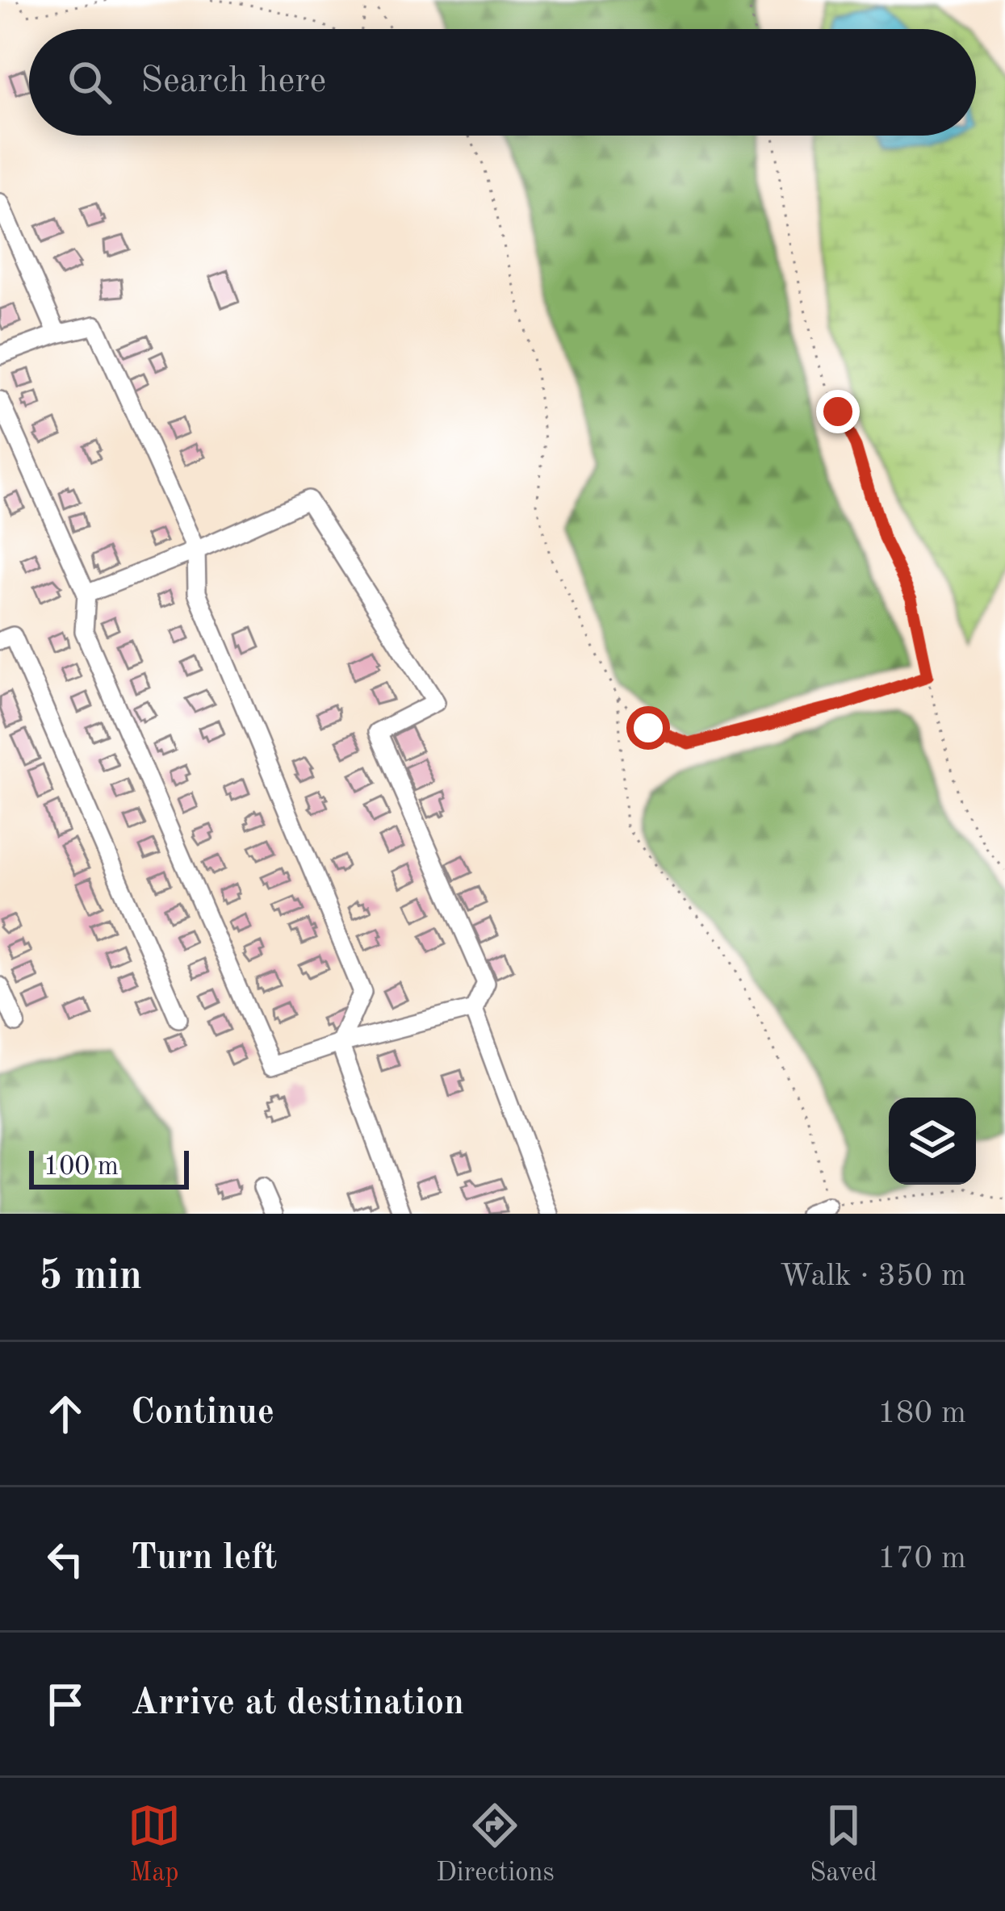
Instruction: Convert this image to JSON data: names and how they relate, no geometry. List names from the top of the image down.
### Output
{
  "scale_bar": "100 m",
  "page": {
    "search": "Search here",
    "scale": "100 m",
    "heading": ["5 min", "Walk · 350 m"],
    "list": [
      ["Continue", "180 m"],
      ["Turn left", "170 m"],
      "Arrive at destination"
    ],
    "nav": ["Map", "Directions", "Saved"]
  }
}
